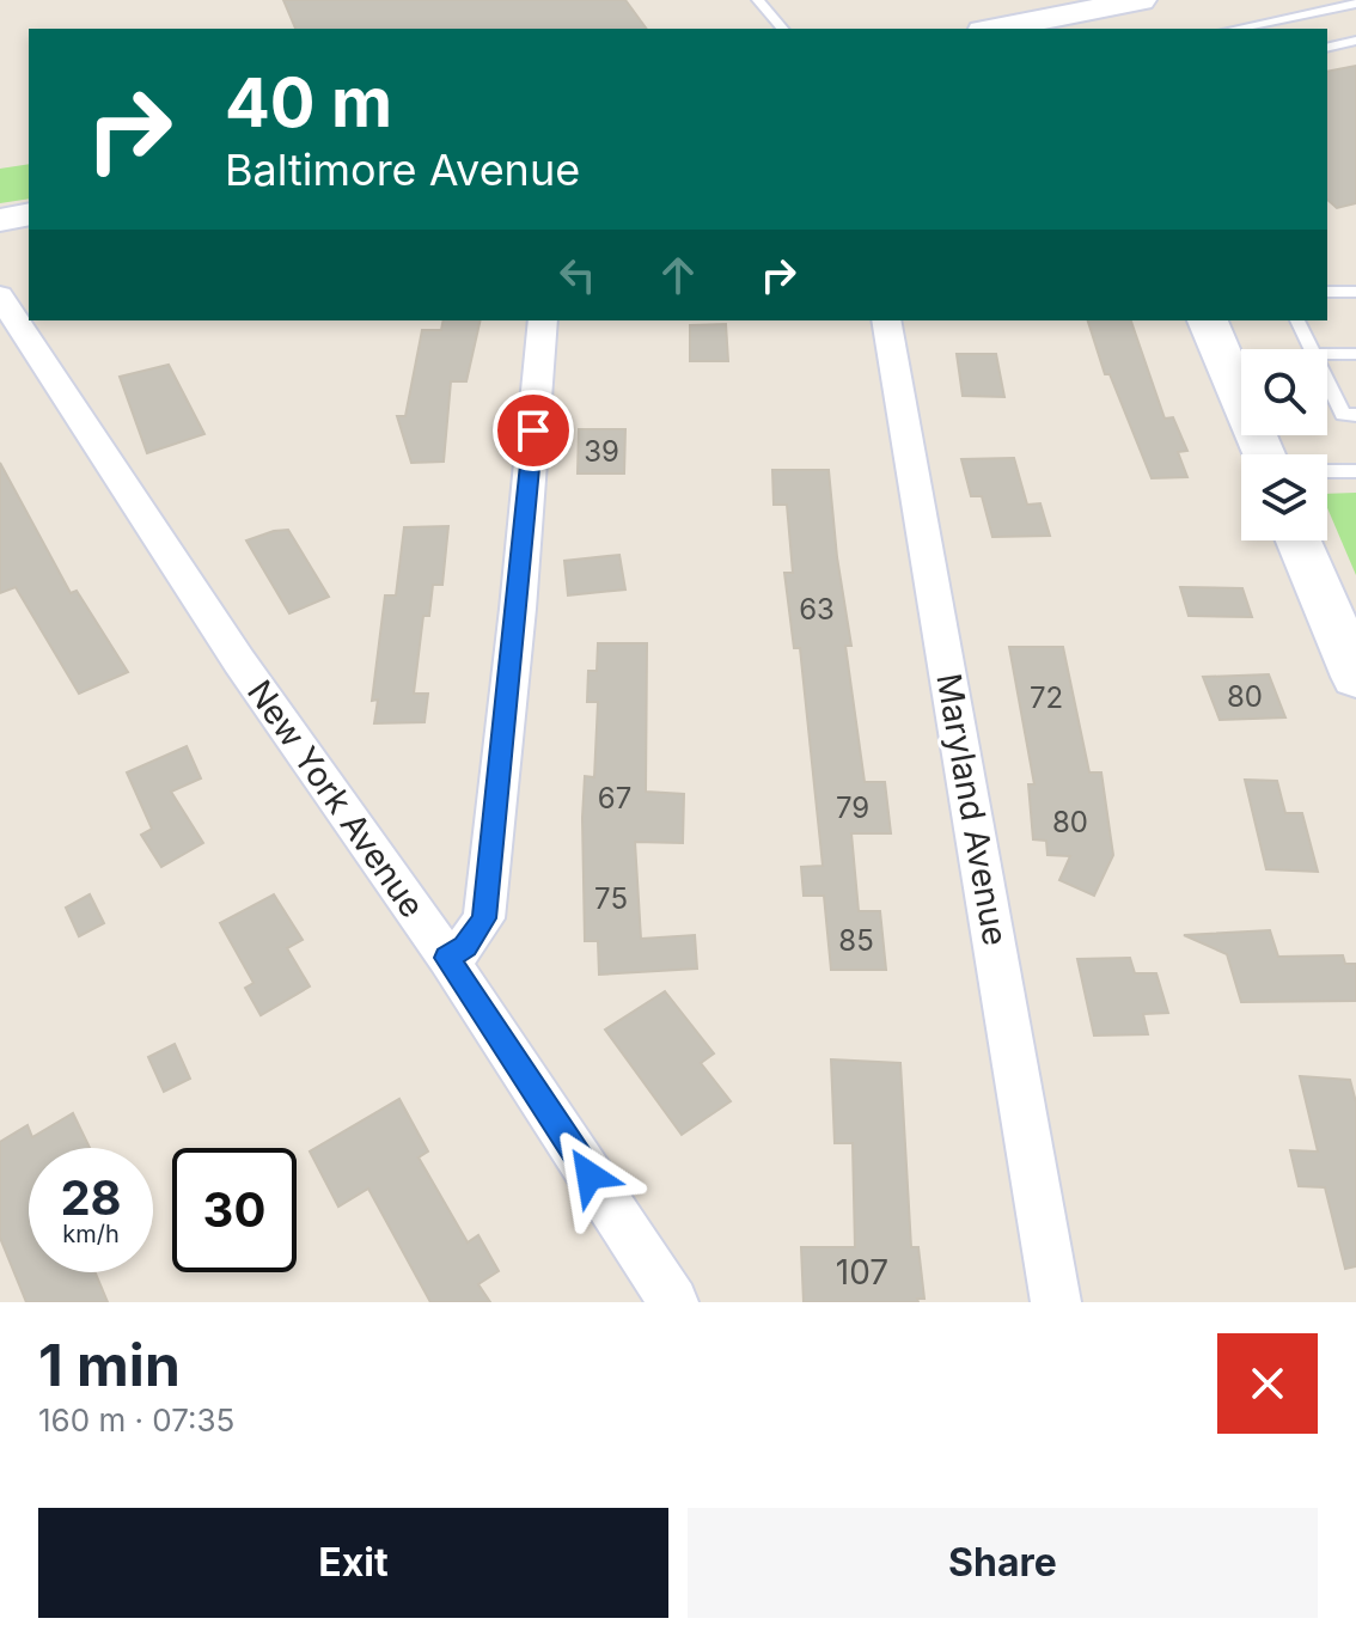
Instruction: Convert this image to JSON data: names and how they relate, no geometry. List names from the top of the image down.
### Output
{
  "streets": {
    "street": ["New York Avenue", "Maryland Avenue"]
  },
  "house_numbers": [
    "39",
    "63",
    "80",
    "72",
    "67",
    "79",
    "80",
    "75",
    "85",
    "107"
  ],
  "page": {
    "turn": ["40 m", "Baltimore Avenue"],
    "speed": "28 km/h",
    "limit": "30",
    "heading": ["1 min", "160 m · 07:35"],
    "buttons": ["Exit", "Share"]
  }
}
